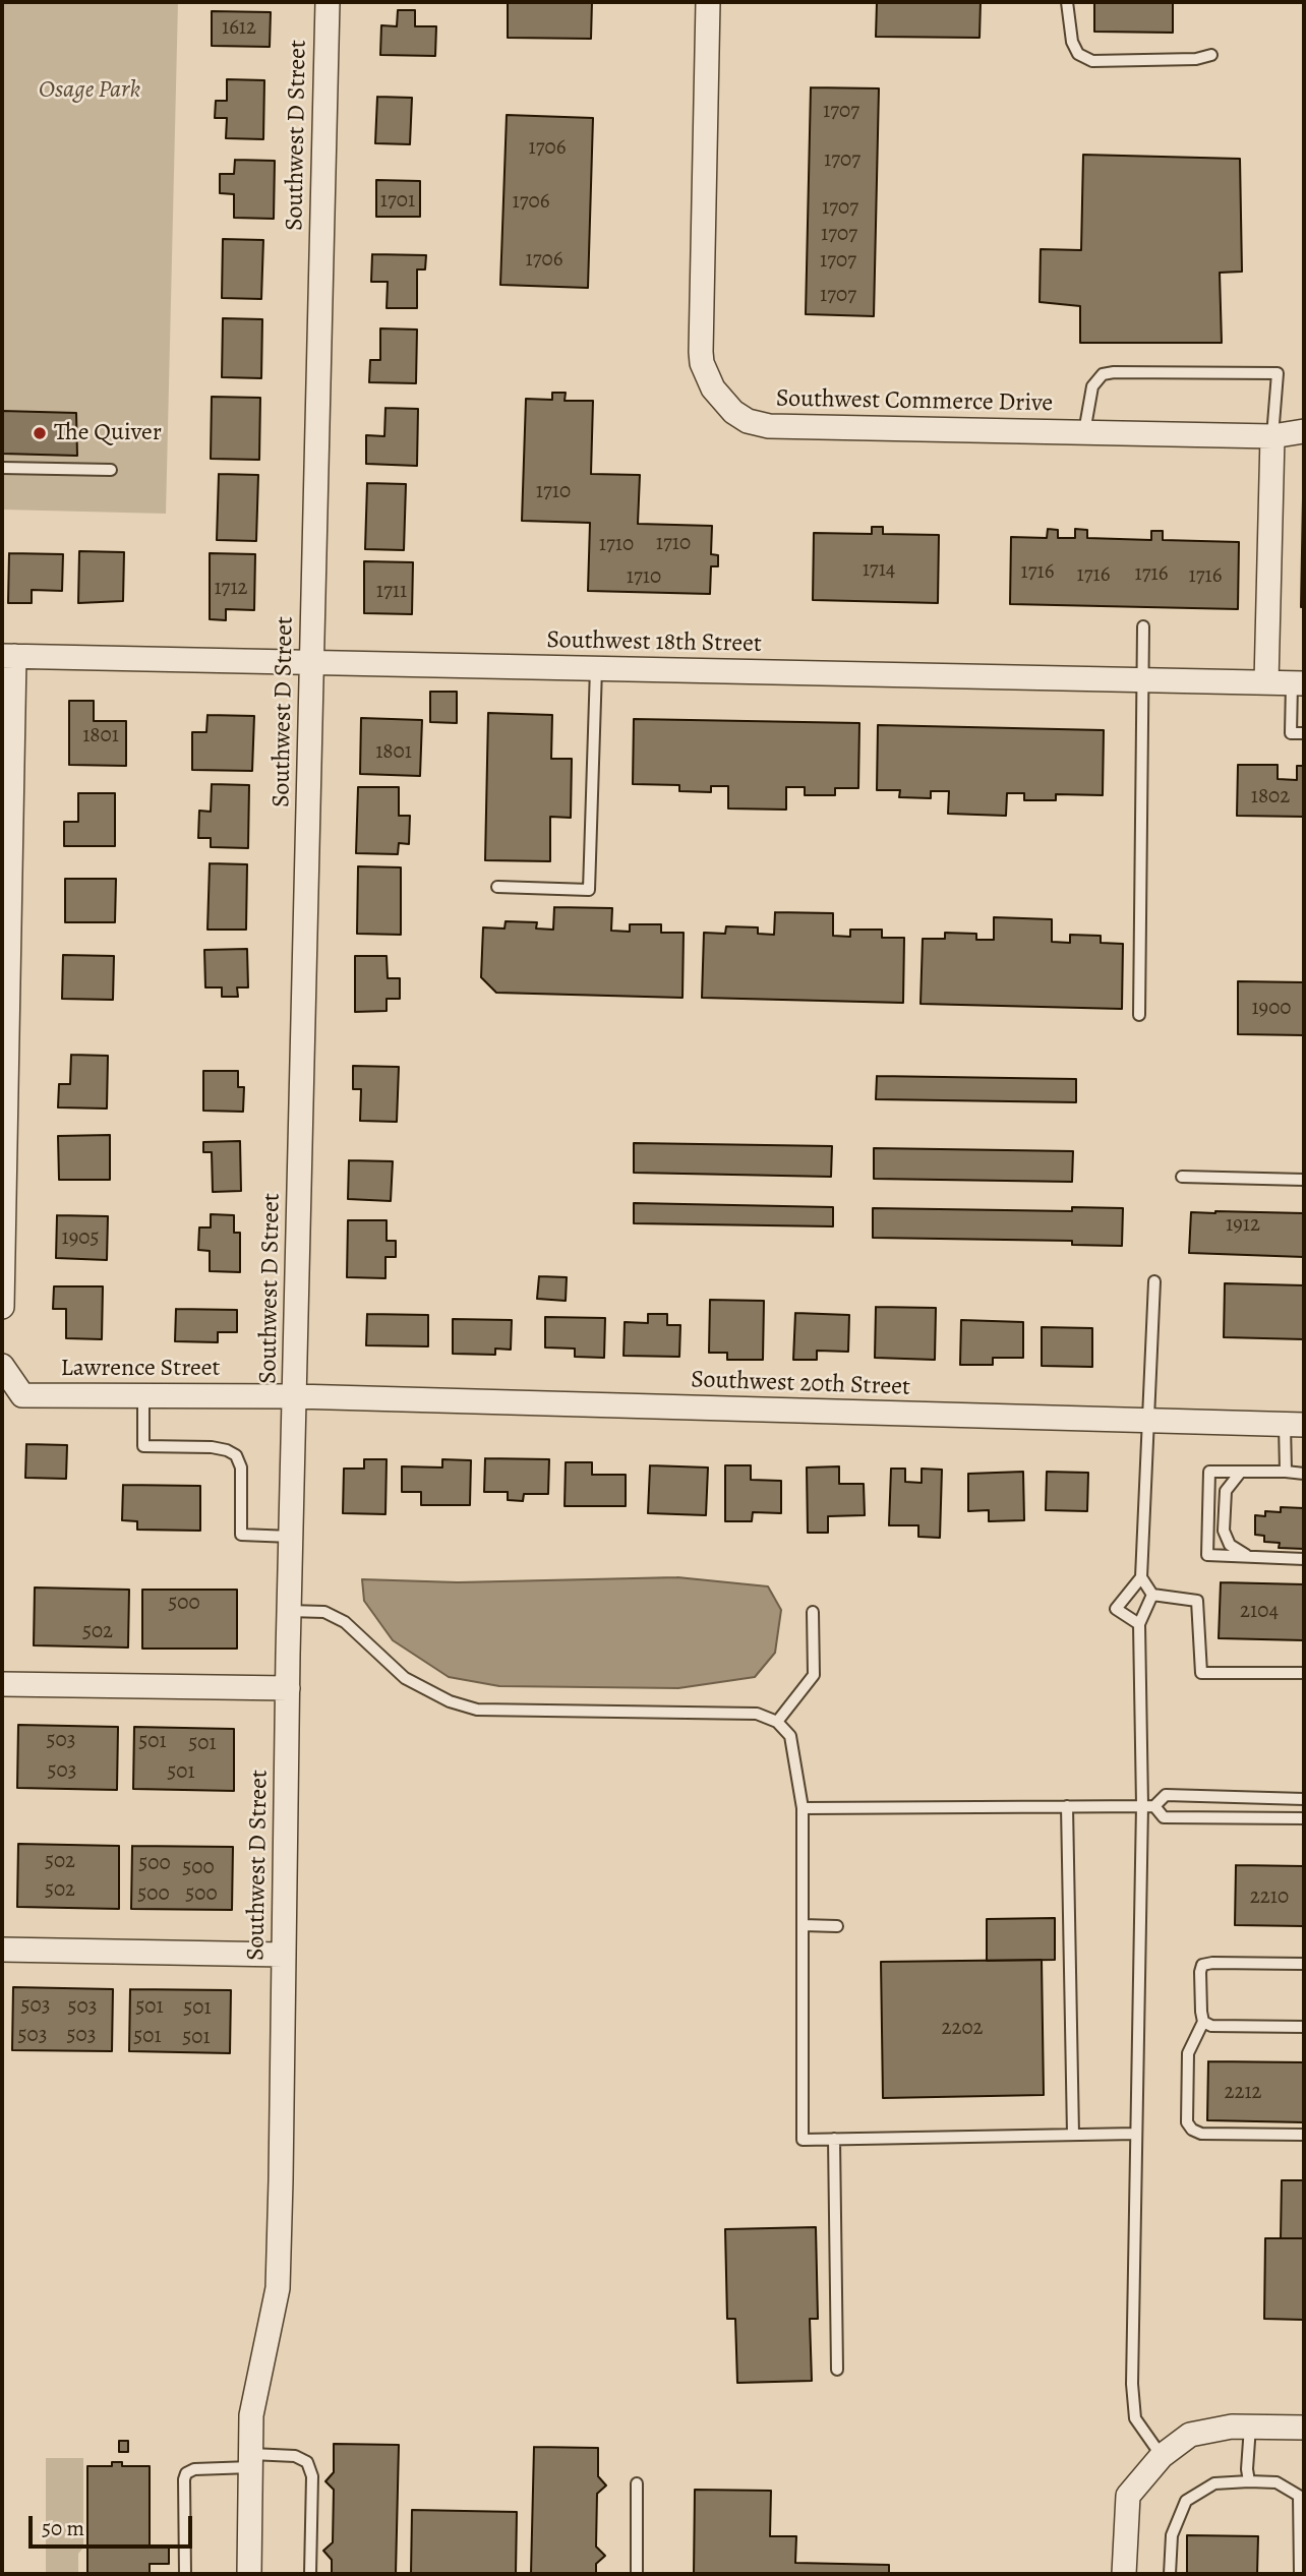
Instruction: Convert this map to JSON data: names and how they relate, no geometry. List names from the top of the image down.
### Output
{
  "streets": {
    "street": [
      "Southwest D Street",
      "Southwest Commerce Drive",
      "Southwest 18th Street",
      "Lawrence Street",
      "Southwest 20th Street"
    ]
  },
  "crossings": [
    ["Southwest D Street", "Southwest 18th Street"],
    ["Southwest D Street", "Lawrence Street"],
    ["Southwest D Street", "Southwest 20th Street"],
    ["Lawrence Street", "Southwest 20th Street"]
  ],
  "parks": ["Osage Park"],
  "places": ["The Quiver"],
  "house_numbers": [
    "1612",
    "1707",
    "1706",
    "1707",
    "1701",
    "1706",
    "1707",
    "1707",
    "1706",
    "1707",
    "1707",
    "1710",
    "1710",
    "1710",
    "1714",
    "1716",
    "1716",
    "1716",
    "1716",
    "1710",
    "1712",
    "1711",
    "1801",
    "1801",
    "1802",
    "1900",
    "1912",
    "1905",
    "500",
    "2104",
    "502",
    "503",
    "501",
    "501",
    "503",
    "501",
    "502",
    "500",
    "500",
    "502",
    "500",
    "500",
    "2210",
    "503",
    "503",
    "501",
    "501",
    "2202",
    "503",
    "503",
    "501",
    "501",
    "2212"
  ],
  "scale_bar": "50 m"
}
